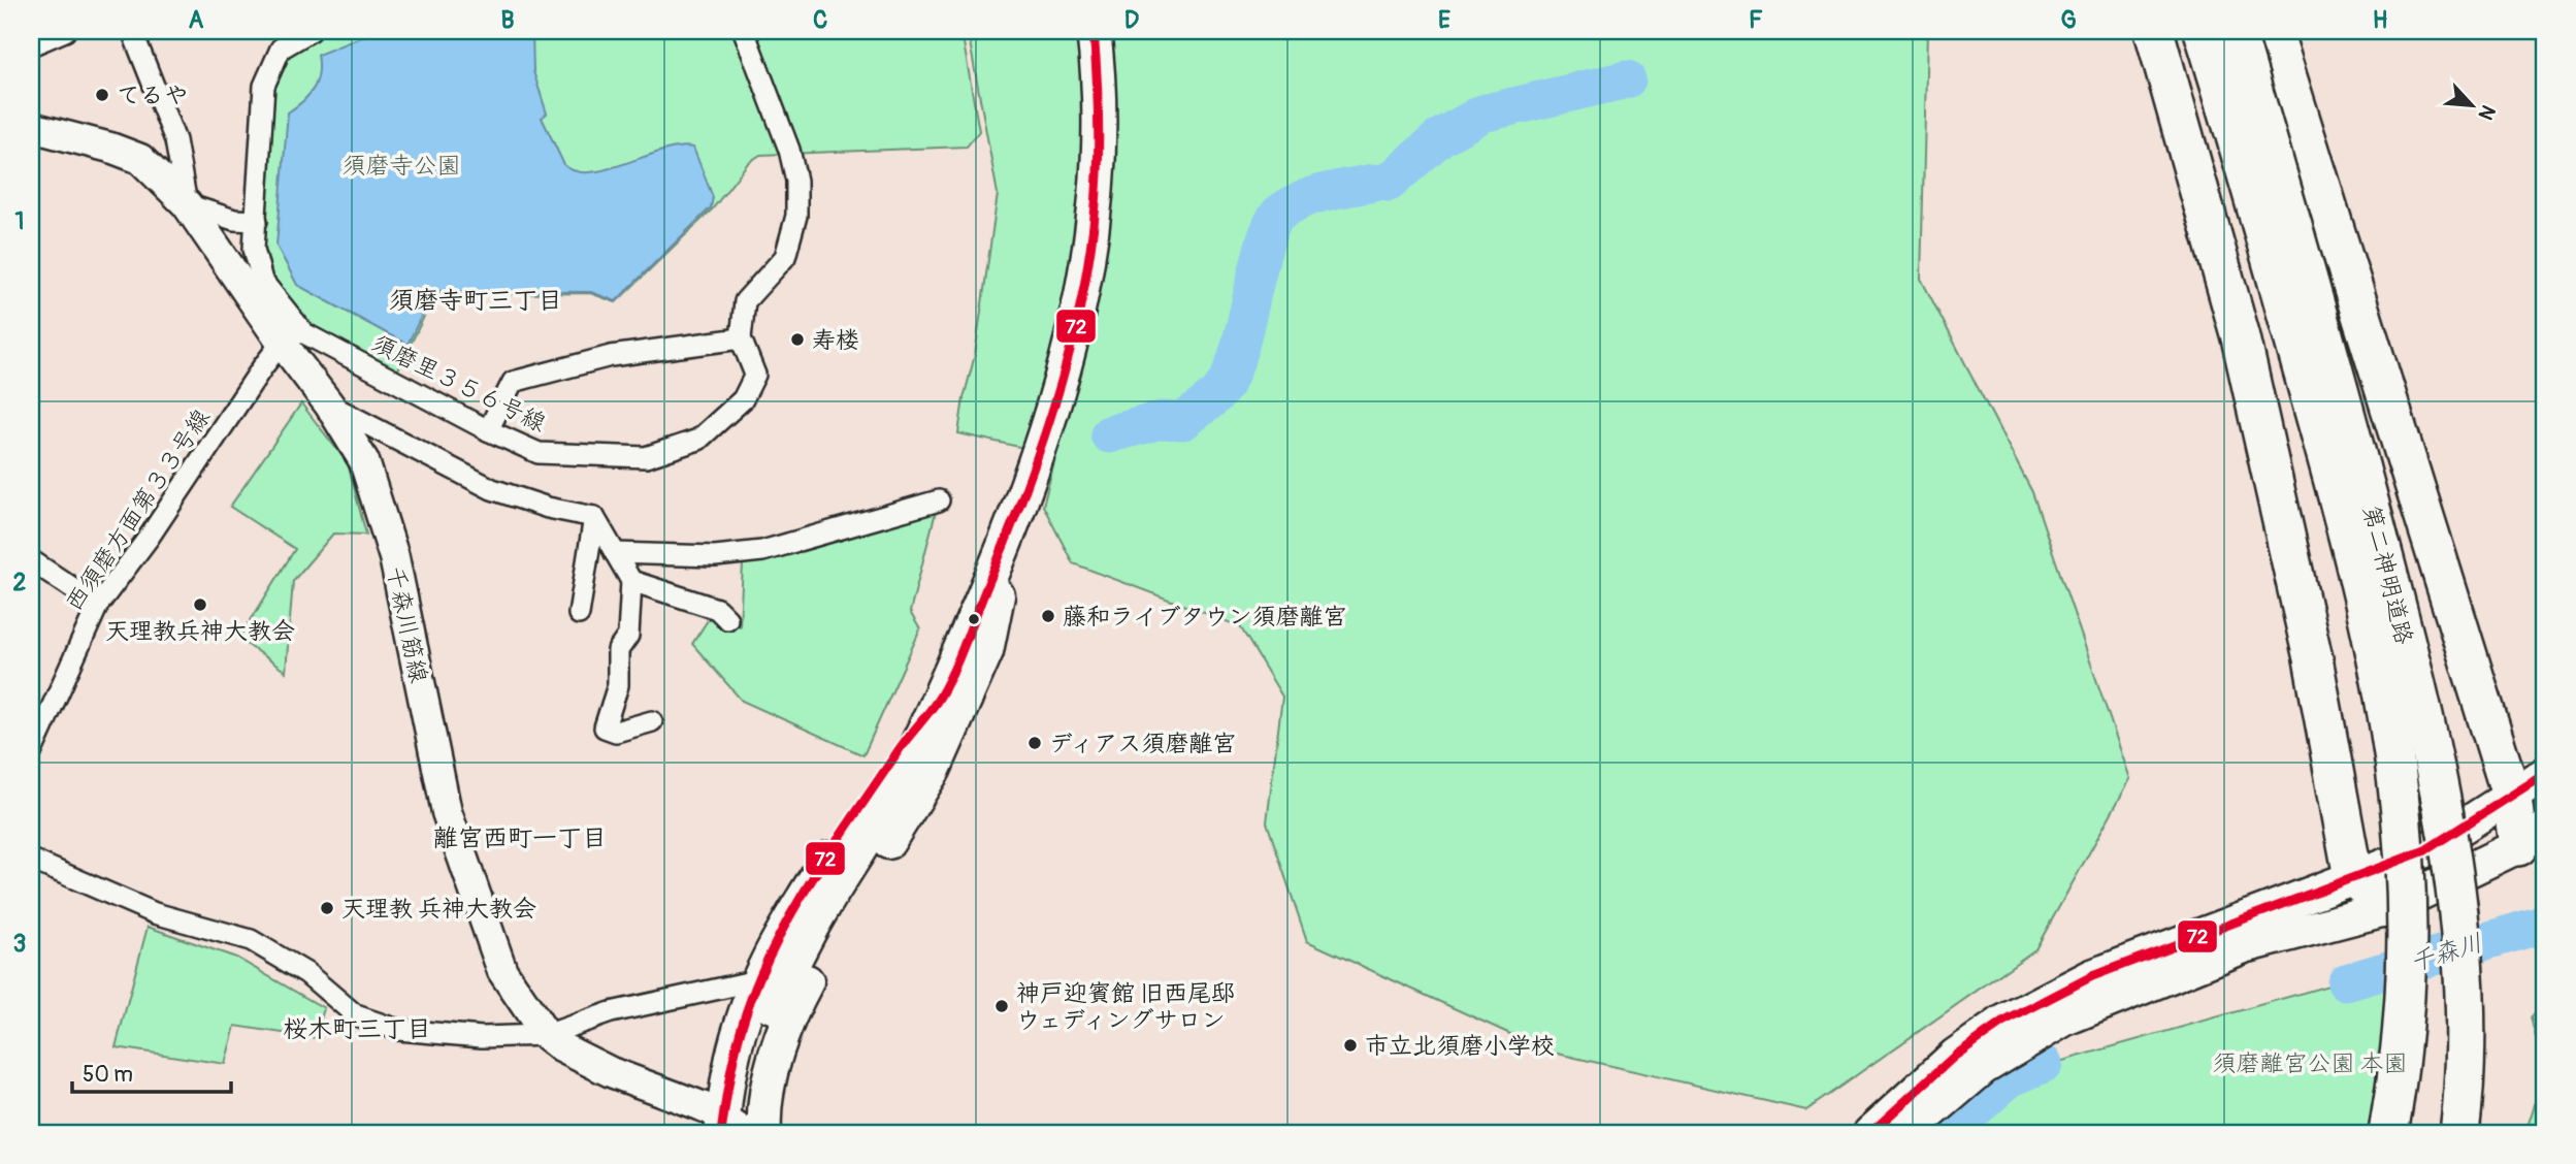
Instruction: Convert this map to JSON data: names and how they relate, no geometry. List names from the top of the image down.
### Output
{
  "streets": {
    "highway": ["第二神明道路"],
    "street": ["須磨里３５６号線", "西須磨方面第３３号線", "千森川筋線"]
  },
  "crossings": [
    ["須磨里３５６号線", "西須磨方面第３３号線"],
    ["須磨里３５６号線", "千森川筋線"],
    ["西須磨方面第３３号線", "千森川筋線"]
  ],
  "districts": ["須磨寺町三丁目", "離宮西町一丁目", "桜木町三丁目"],
  "water": ["千森川"],
  "parks": ["須磨寺公園", "須磨離宮公園 本園"],
  "places": [
    "てるや",
    "寿楼",
    "天理教兵神大教会",
    "藤和ライブタウン須磨離宮",
    "ディアス須磨離宮",
    "天理教 兵神大教会",
    "神戸迎賓館 旧西尾邸 ウェディングサロン",
    "市立北須磨小学校"
  ],
  "lines": ["transit line 72"],
  "scale_bar": "50 m",
  "north": "bottom right",
  "grid": {
    "columns": [
      "A",
      "B",
      "C",
      "D",
      "E",
      "F",
      "G",
      "H"
    ],
    "rows": ["1", "2", "3"]
  }
}
